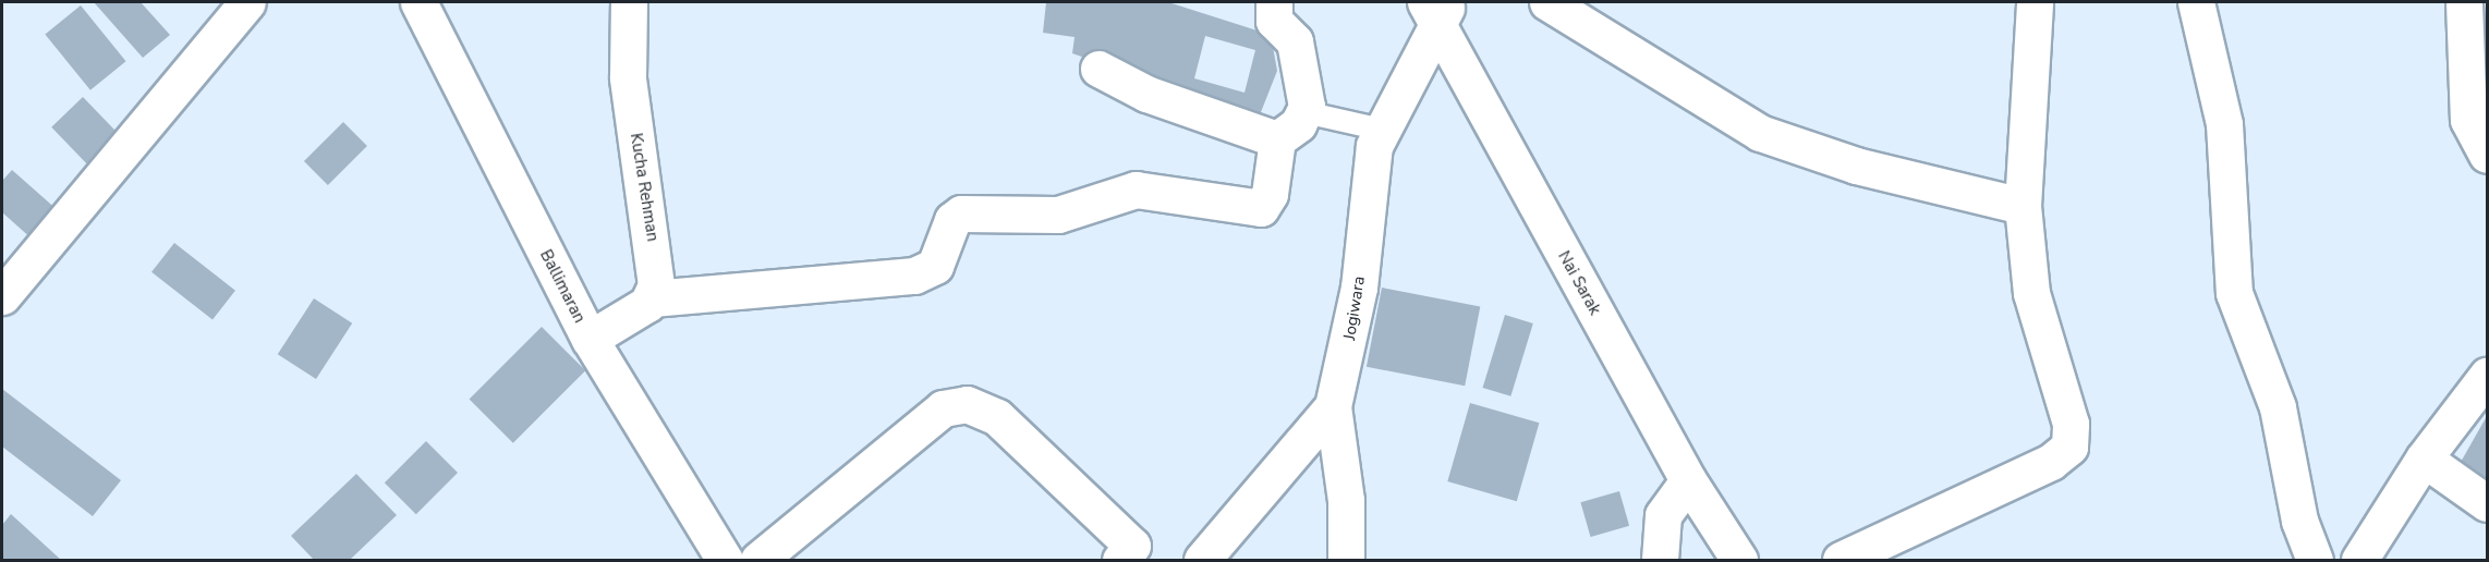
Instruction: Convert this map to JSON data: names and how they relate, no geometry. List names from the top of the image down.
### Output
{
  "streets": {
    "street": [
      "Kucha Rehman",
      "Nai Sarak",
      "Ballimaran",
      "Jogiwara"
    ]
  },
  "crossings": [
    ["Nai Sarak", "Jogiwara"]
  ]
}
